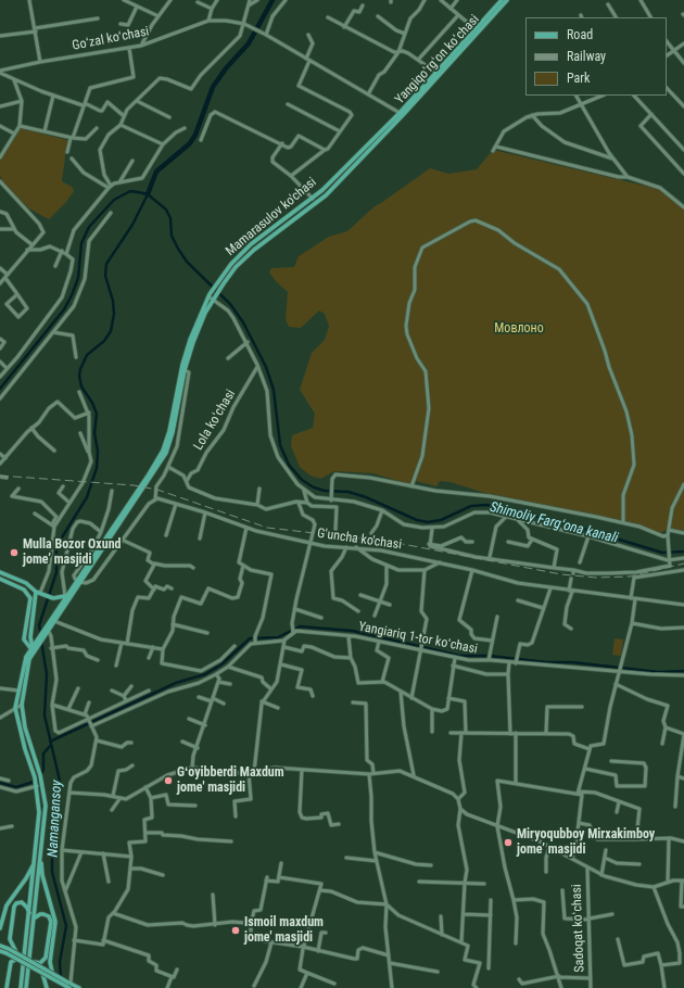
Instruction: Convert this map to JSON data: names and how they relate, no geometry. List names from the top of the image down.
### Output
{
  "streets": {
    "main road": ["Yangiqoʻrgʻon koʻchasi", "Mamarasulov ko'chasi"],
    "street": [
      "Goʻzal koʻchasi",
      "Lola koʻchasi",
      "G'uncha ko'chasi",
      "Yangiariq 1-tor koʻchasi",
      "Sadoqat koʻchasi"
    ]
  },
  "crossings": [
    ["Goʻzal koʻchasi", "Yangiqoʻrgʻon koʻchasi"],
    ["Yangiqoʻrgʻon koʻchasi", "Mamarasulov ko'chasi"]
  ],
  "water": ["Shimoliy Fargʻona kanali", "Namangansoy"],
  "parks": ["Мовлоно"],
  "places": [
    "Mulla Bozor Oxund jome’ masjidi",
    "Gʻoyibberdi Maxdum jome' masjidi",
    "Miryoqubboy Mirxakimboy jome’ masjidi",
    "Ismoil maxdum jome' masjidi"
  ],
  "legend": ["Road", "Railway", "Park"]
}
